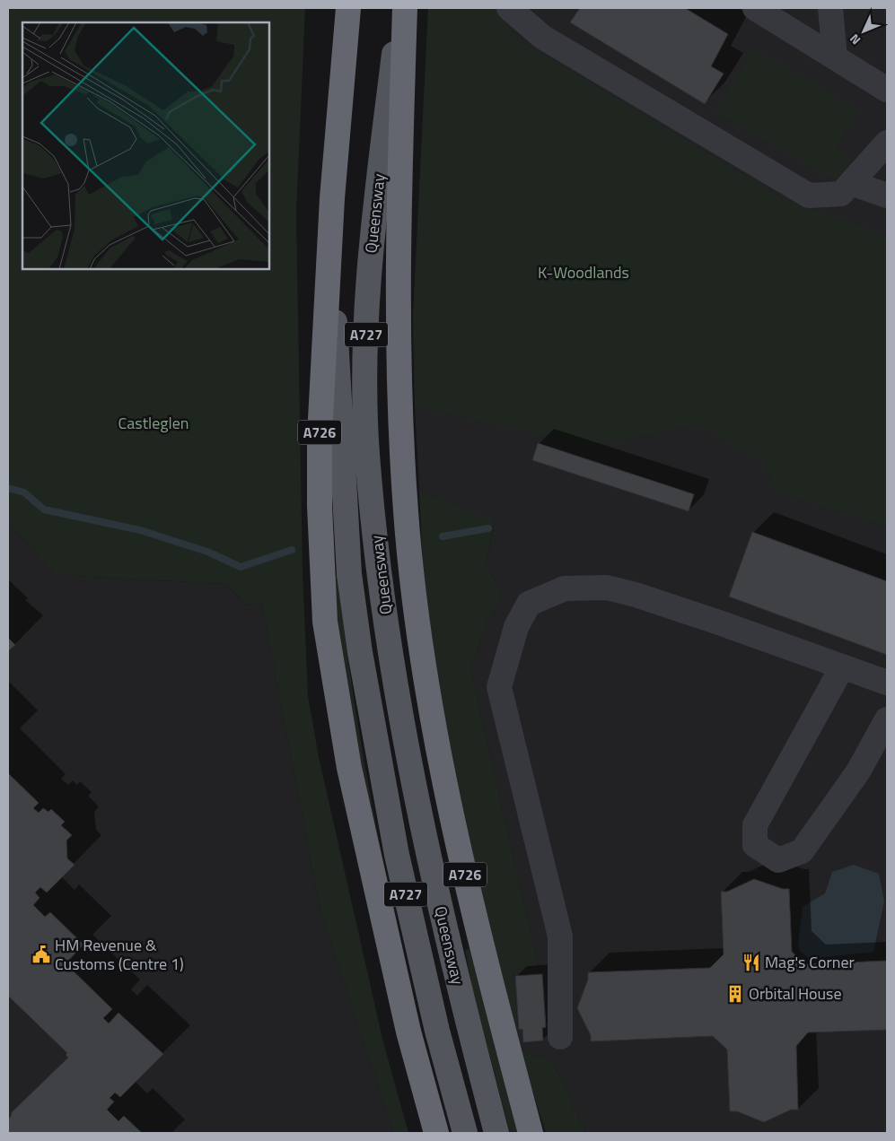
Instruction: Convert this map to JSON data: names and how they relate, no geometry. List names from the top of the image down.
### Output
{
  "streets": {
    "highway": ["Queensway", "A726"],
    "main road": ["A727"]
  },
  "parks": ["K-Woodlands", "Castleglen"],
  "places": {
    "public building": ["HM Revenue & Customs (Centre 1)"],
    "restaurant": ["Mag's Corner"],
    "building": ["Orbital House"]
  },
  "north": "bottom left"
}
